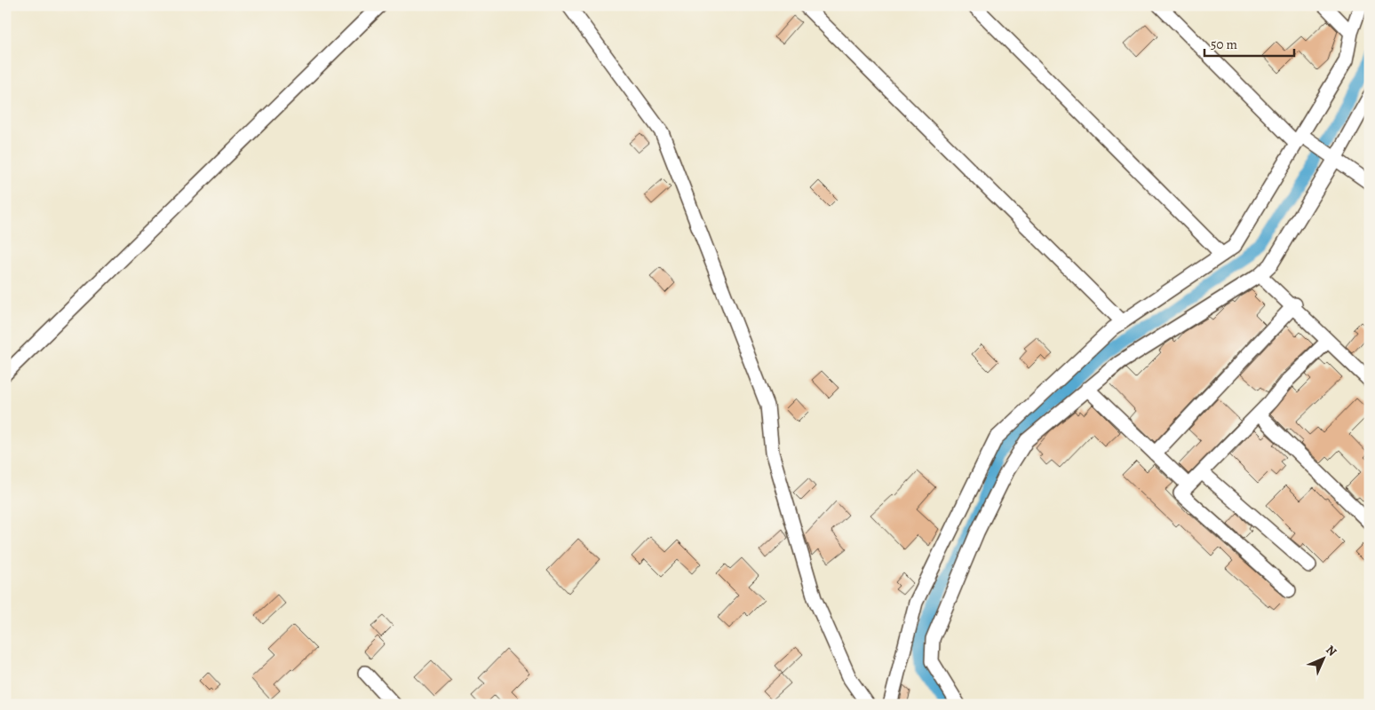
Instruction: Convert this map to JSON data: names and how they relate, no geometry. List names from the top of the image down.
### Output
{
  "scale_bar": "50 m",
  "north": "top right"
}
